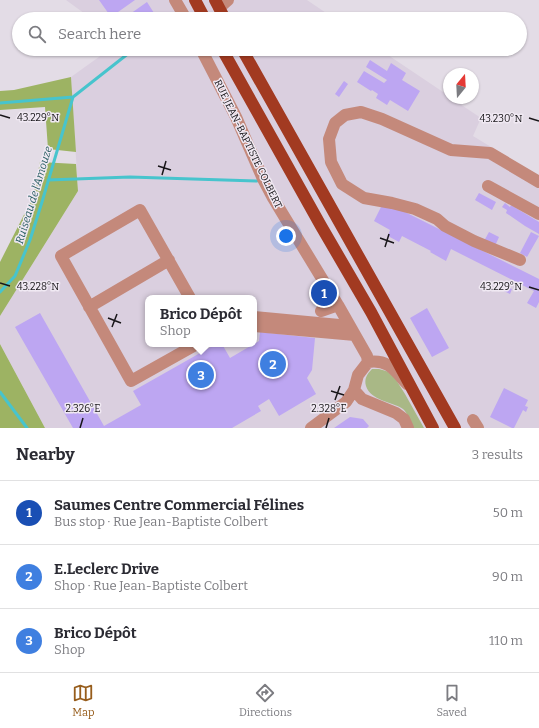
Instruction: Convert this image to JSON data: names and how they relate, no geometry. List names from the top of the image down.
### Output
{
  "streets": {
    "street": ["RUE JEAN-BAPTISTE COLBERT"]
  },
  "water": ["Ruiseau de l'Amouze"],
  "north": "top",
  "page": {
    "search": "Search here",
    "pins": ["1", "2", "3"],
    "popup": ["Brico Dépôt", "Shop"],
    "heading": ["Nearby", "3 results"],
    "list": [
      {
        "mark": "1",
        "name": "Saumes Centre Commercial Félines",
        "note": "Bus stop · Rue Jean-Baptiste Colbert",
        "value": "50 m"
      },
      {
        "mark": "2",
        "name": "E.Leclerc Drive",
        "note": "Shop · Rue Jean-Baptiste Colbert",
        "value": "90 m"
      },
      {
        "mark": "3",
        "name": "Brico Dépôt",
        "note": "Shop",
        "value": "110 m"
      }
    ],
    "nav": ["Map", "Directions", "Saved"]
  },
  "coordinates": [
    "43.229°N",
    "43.230°N",
    "43.228°N",
    "2.326°E",
    "2.328°E"
  ]
}
